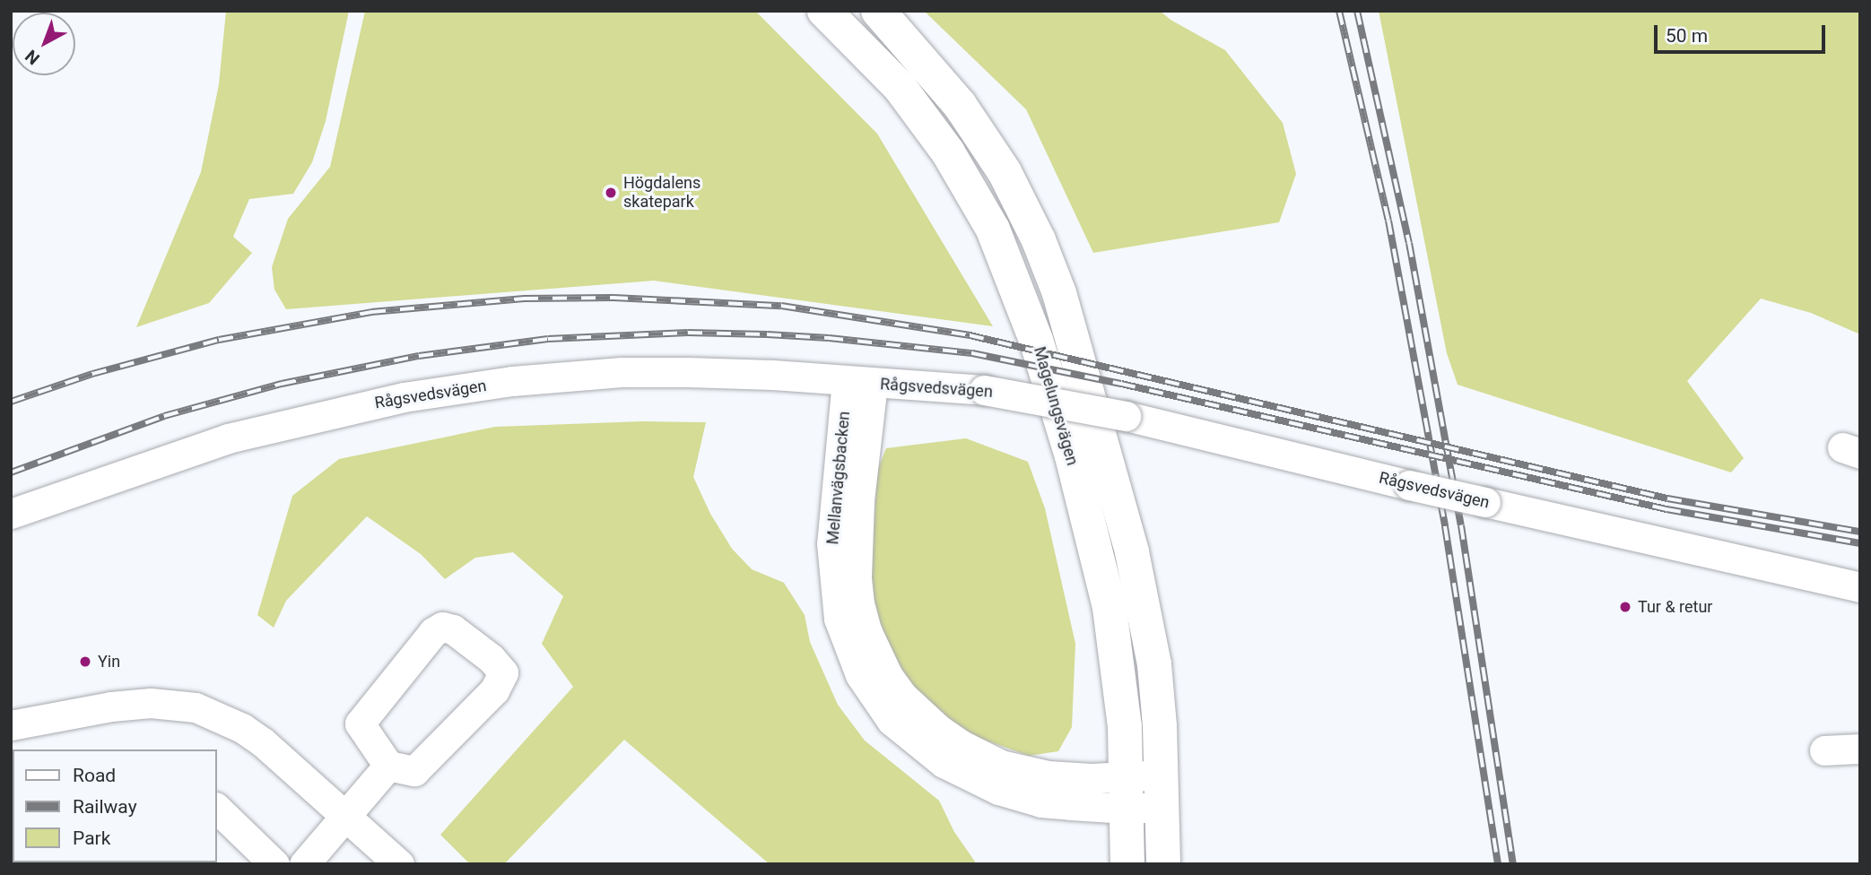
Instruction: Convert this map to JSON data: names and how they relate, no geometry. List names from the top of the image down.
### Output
{
  "streets": {
    "main road": ["Magelungsvägen"],
    "street": ["Rågsvedsvägen", "Mellanvägsbacken"]
  },
  "crossings": [
    ["Rågsvedsvägen", "Mellanvägsbacken"],
    ["Magelungsvägen", "Mellanvägsbacken"]
  ],
  "places": ["Högdalens skatepark", "Tur & retur", "Yin"],
  "legend": ["Road", "Railway", "Park"],
  "scale_bar": "50 m",
  "north": "bottom left"
}
